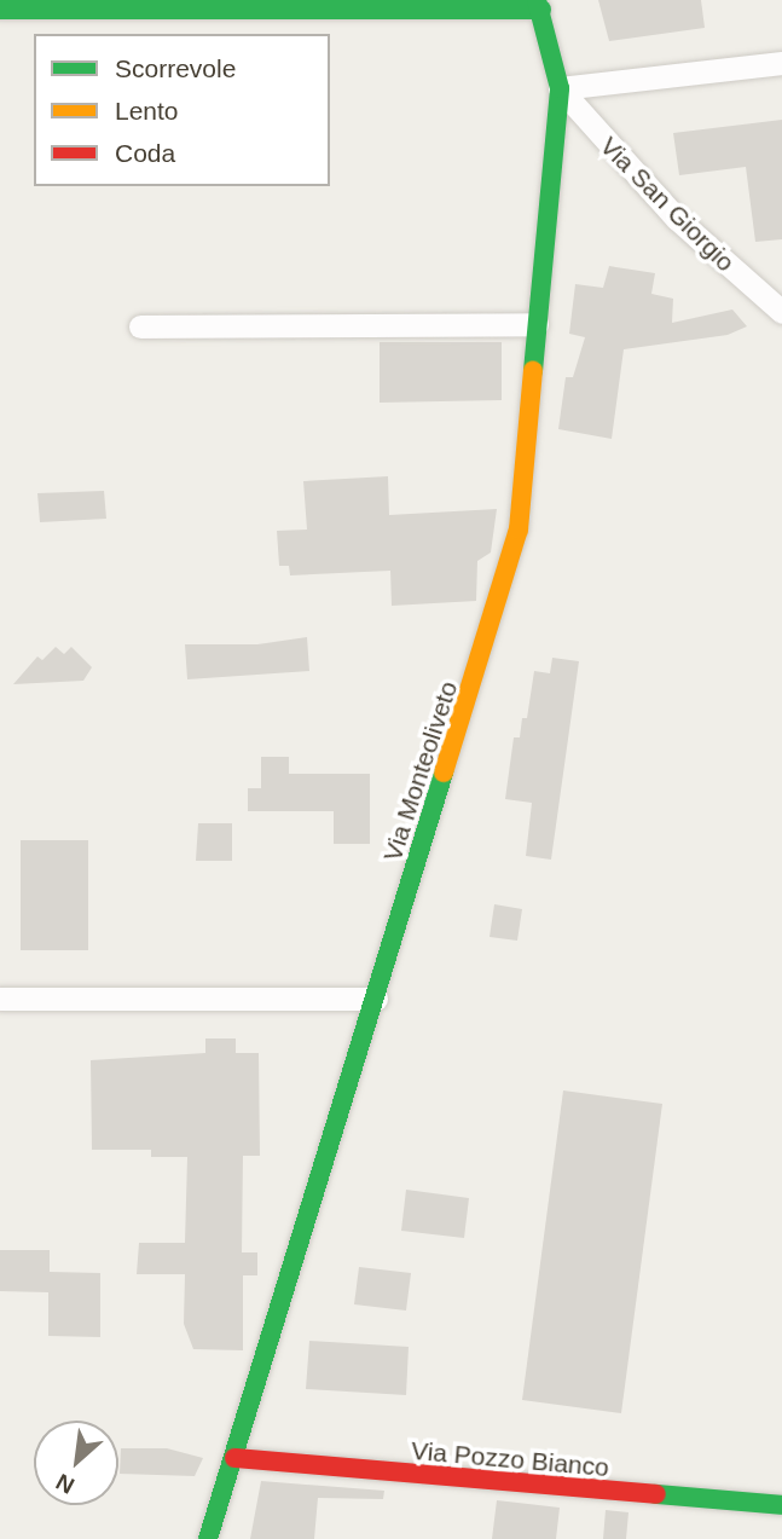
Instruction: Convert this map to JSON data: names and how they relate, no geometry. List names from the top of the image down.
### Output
{
  "streets": {
    "street": ["Via San Giorgio", "Via Monteoliveto", "Via Pozzo Bianco"]
  },
  "crossings": [
    ["Via San Giorgio", "Via Monteoliveto"],
    ["Via Monteoliveto", "Via Pozzo Bianco"]
  ],
  "legend": ["Scorrevole", "Lento", "Coda"],
  "north": "bottom left"
}
